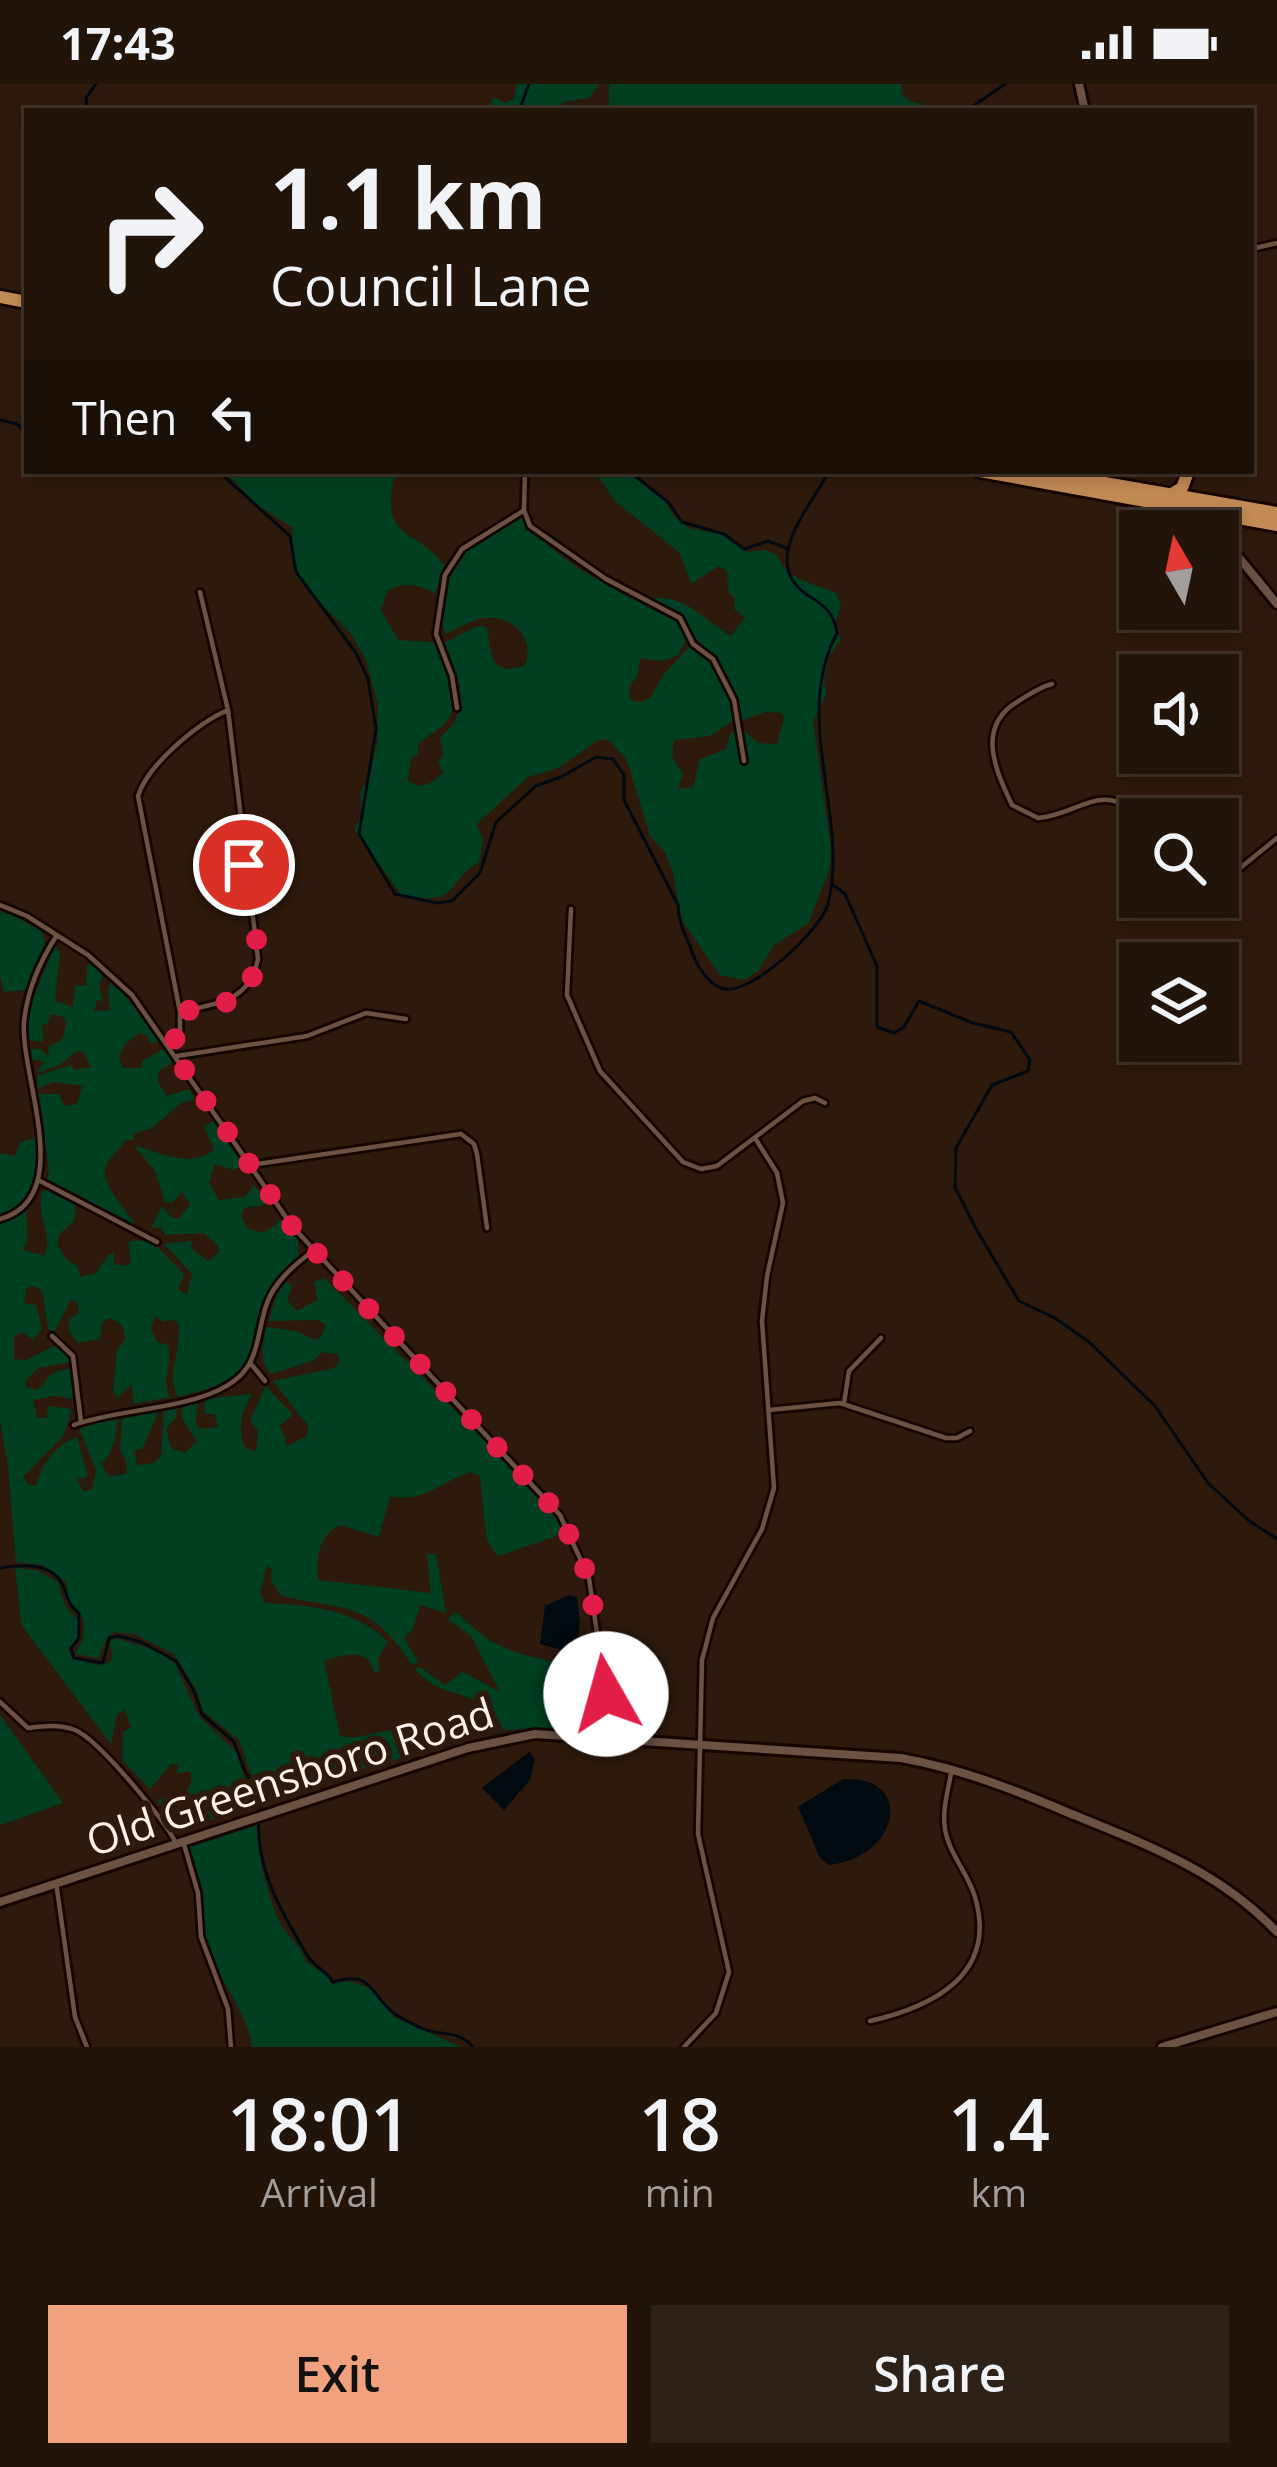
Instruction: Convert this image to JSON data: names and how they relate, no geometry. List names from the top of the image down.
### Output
{
  "streets": {
    "street": ["Old Greensboro Road"]
  },
  "north": "top",
  "page": {
    "status": "17:43",
    "turn": ["1.1 km", "Council Lane"],
    "then": "Then",
    "eta": [
      "18:01",
      "Arrival",
      "18",
      "min",
      "1.4",
      "km"
    ],
    "buttons": ["Exit", "Share"]
  }
}
